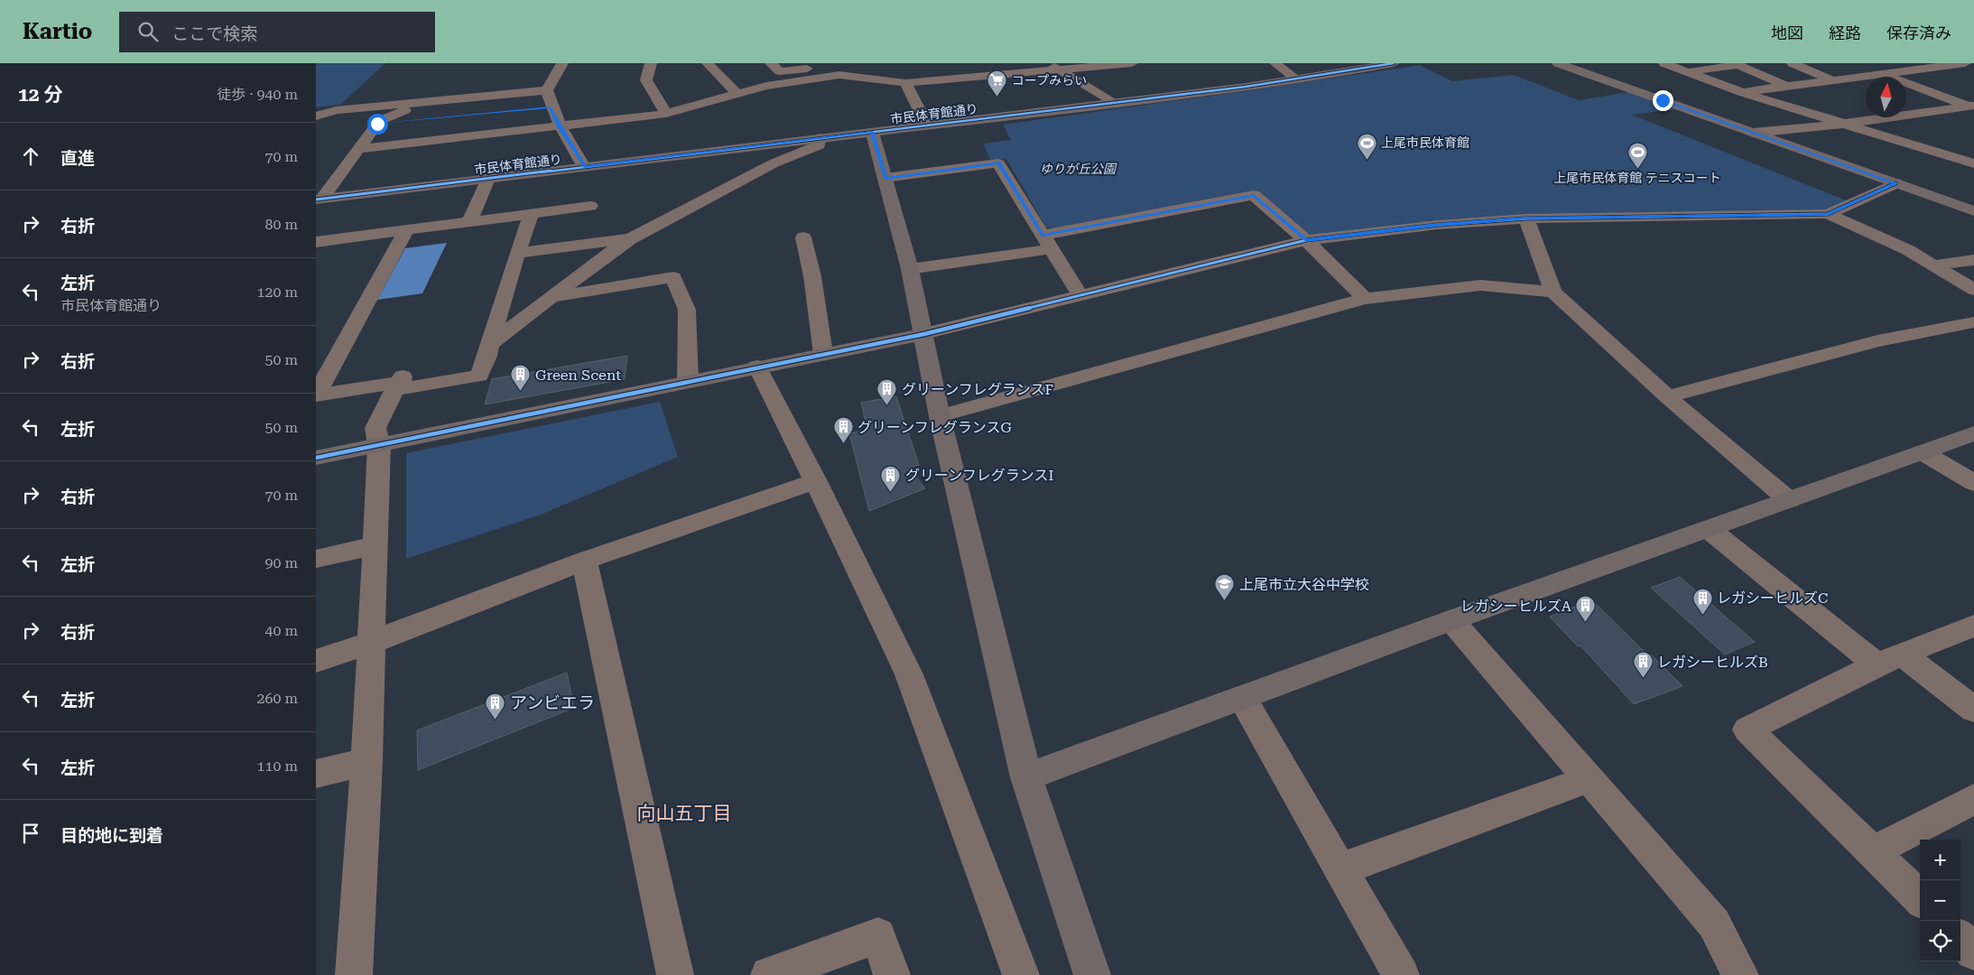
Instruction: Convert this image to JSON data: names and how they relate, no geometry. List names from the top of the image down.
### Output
{
  "streets": {
    "street": ["市民体育館通り"]
  },
  "districts": ["向山五丁目"],
  "parks": ["ゆりが丘公園"],
  "places": {
    "supermarket": ["コープみらい"],
    "sports": ["上尾市民体育館", "上尾市民体育館 テニスコート"],
    "building": [
      "Green Scent",
      "グリーンフレグランスF",
      "グリーンフレグランスG",
      "グリーンフレグランスI",
      "レガシーヒルズC",
      "レガシーヒルズA",
      "レガシーヒルズB",
      "アンビエラ"
    ],
    "school or university": ["上尾市立大谷中学校"]
  },
  "north": "top",
  "page": {
    "header": "Kartio",
    "search": "ここで検索",
    "nav": ["地図", "経路", "保存済み"],
    "heading": ["12 分", "徒歩 · 940 m"],
    "list": [
      ["直進", "70 m"],
      ["右折", "80 m"],
      ["左折", "市民体育館通り", "120 m"],
      ["右折", "50 m"],
      ["左折", "50 m"],
      ["右折", "70 m"],
      ["左折", "90 m"],
      ["右折", "40 m"],
      ["左折", "260 m"],
      ["左折", "110 m"],
      "目的地に到着"
    ],
    "map_buttons": ["+", "−"]
  }
}
